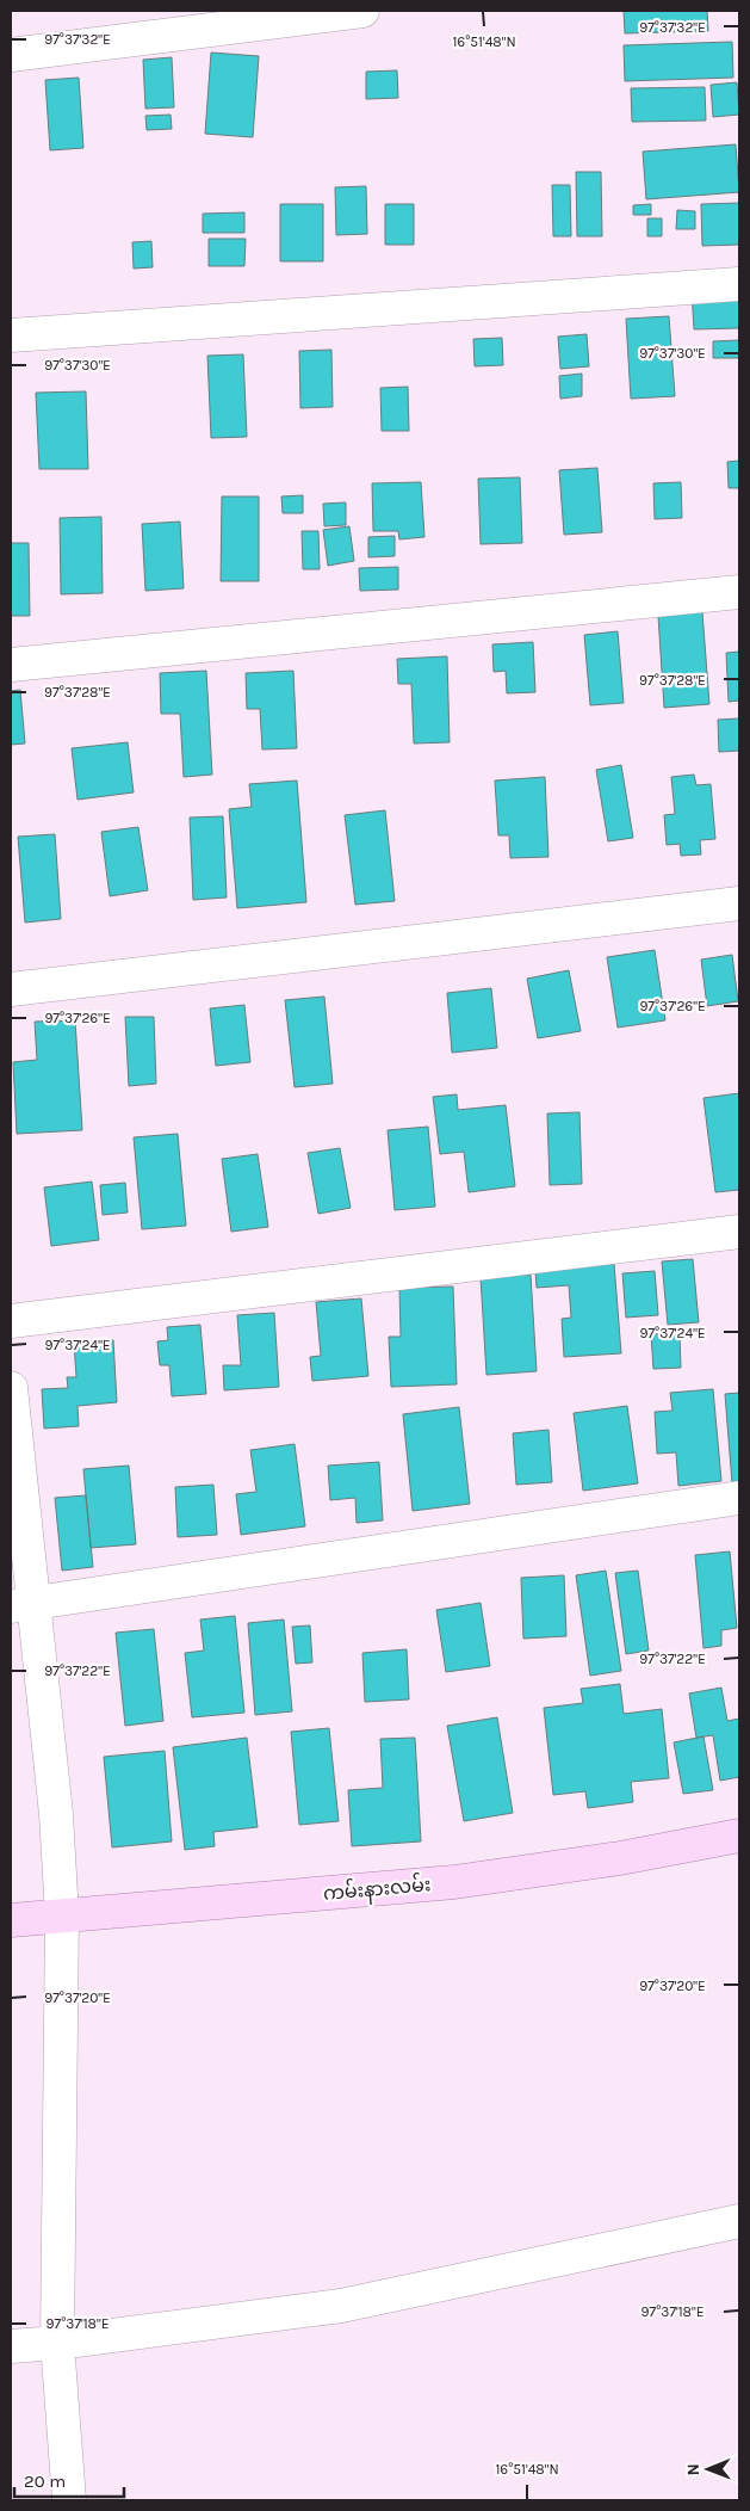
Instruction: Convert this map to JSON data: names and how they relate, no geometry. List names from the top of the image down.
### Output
{
  "streets": {
    "main road": ["ကမ်းနားလမ်း"]
  },
  "scale_bar": "20 m",
  "north": "left",
  "coordinates": [
    "97°37'32\"E",
    "16°51'48\"N",
    "97°37'30\"E",
    "97°37'28\"E",
    "97°37'26\"E",
    "97°37'24\"E",
    "97°37'22\"E",
    "97°37'20\"E",
    "97°37'18\"E"
  ]
}
